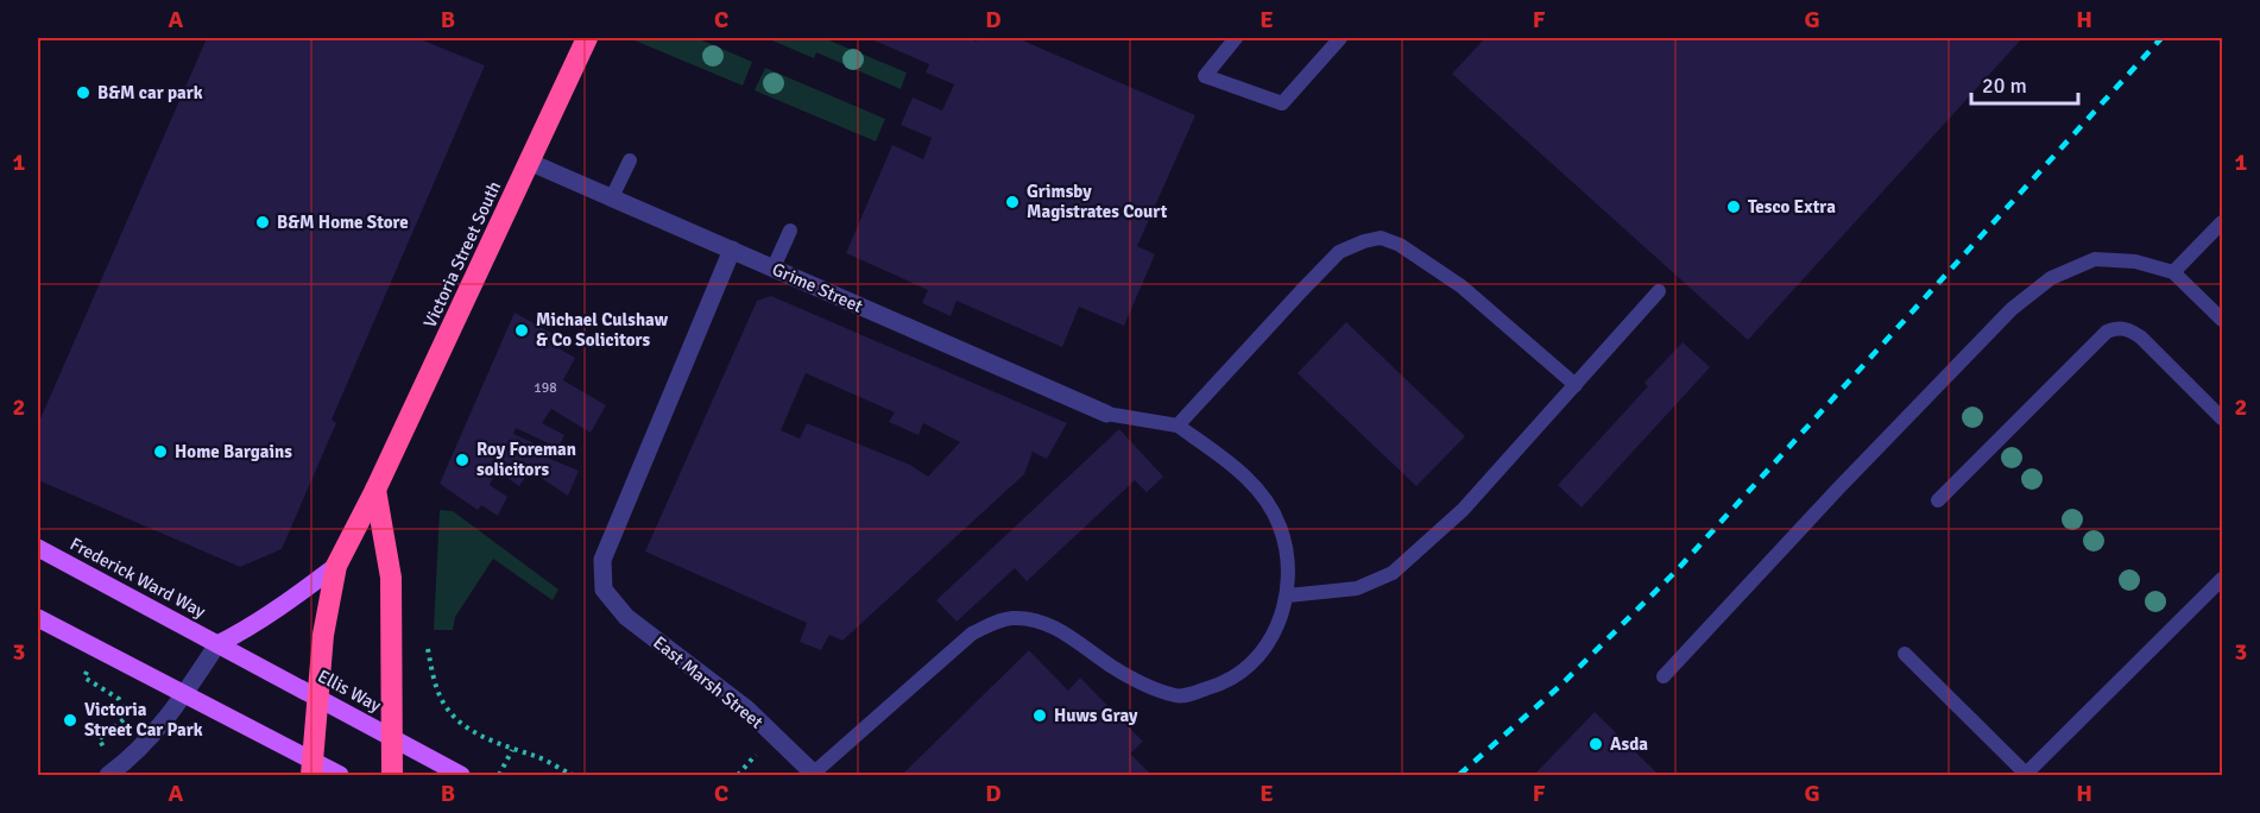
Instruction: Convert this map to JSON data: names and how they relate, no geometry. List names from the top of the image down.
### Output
{
  "streets": {
    "highway": ["Victoria Street South"],
    "main road": ["Frederick Ward Way", "Ellis Way"],
    "street": ["Grime Street", "East Marsh Street"]
  },
  "crossings": [
    ["Victoria Street South", "Grime Street"],
    ["Victoria Street South", "Ellis Way"],
    ["Grime Street", "East Marsh Street"],
    ["Frederick Ward Way", "Ellis Way"]
  ],
  "places": [
    "B&M car park",
    "Grimsby Magistrates Court",
    "Tesco Extra",
    "B&M Home Store",
    "Michael Culshaw & Co Solicitors",
    "Home Bargains",
    "Roy Foreman solicitors",
    "Huws Gray",
    "Victoria Street Car Park",
    "Asda"
  ],
  "house_numbers": ["198"],
  "scale_bar": "20 m",
  "grid": {
    "columns": [
      "A",
      "B",
      "C",
      "D",
      "E",
      "F",
      "G",
      "H"
    ],
    "rows": ["1", "2", "3"]
  }
}
